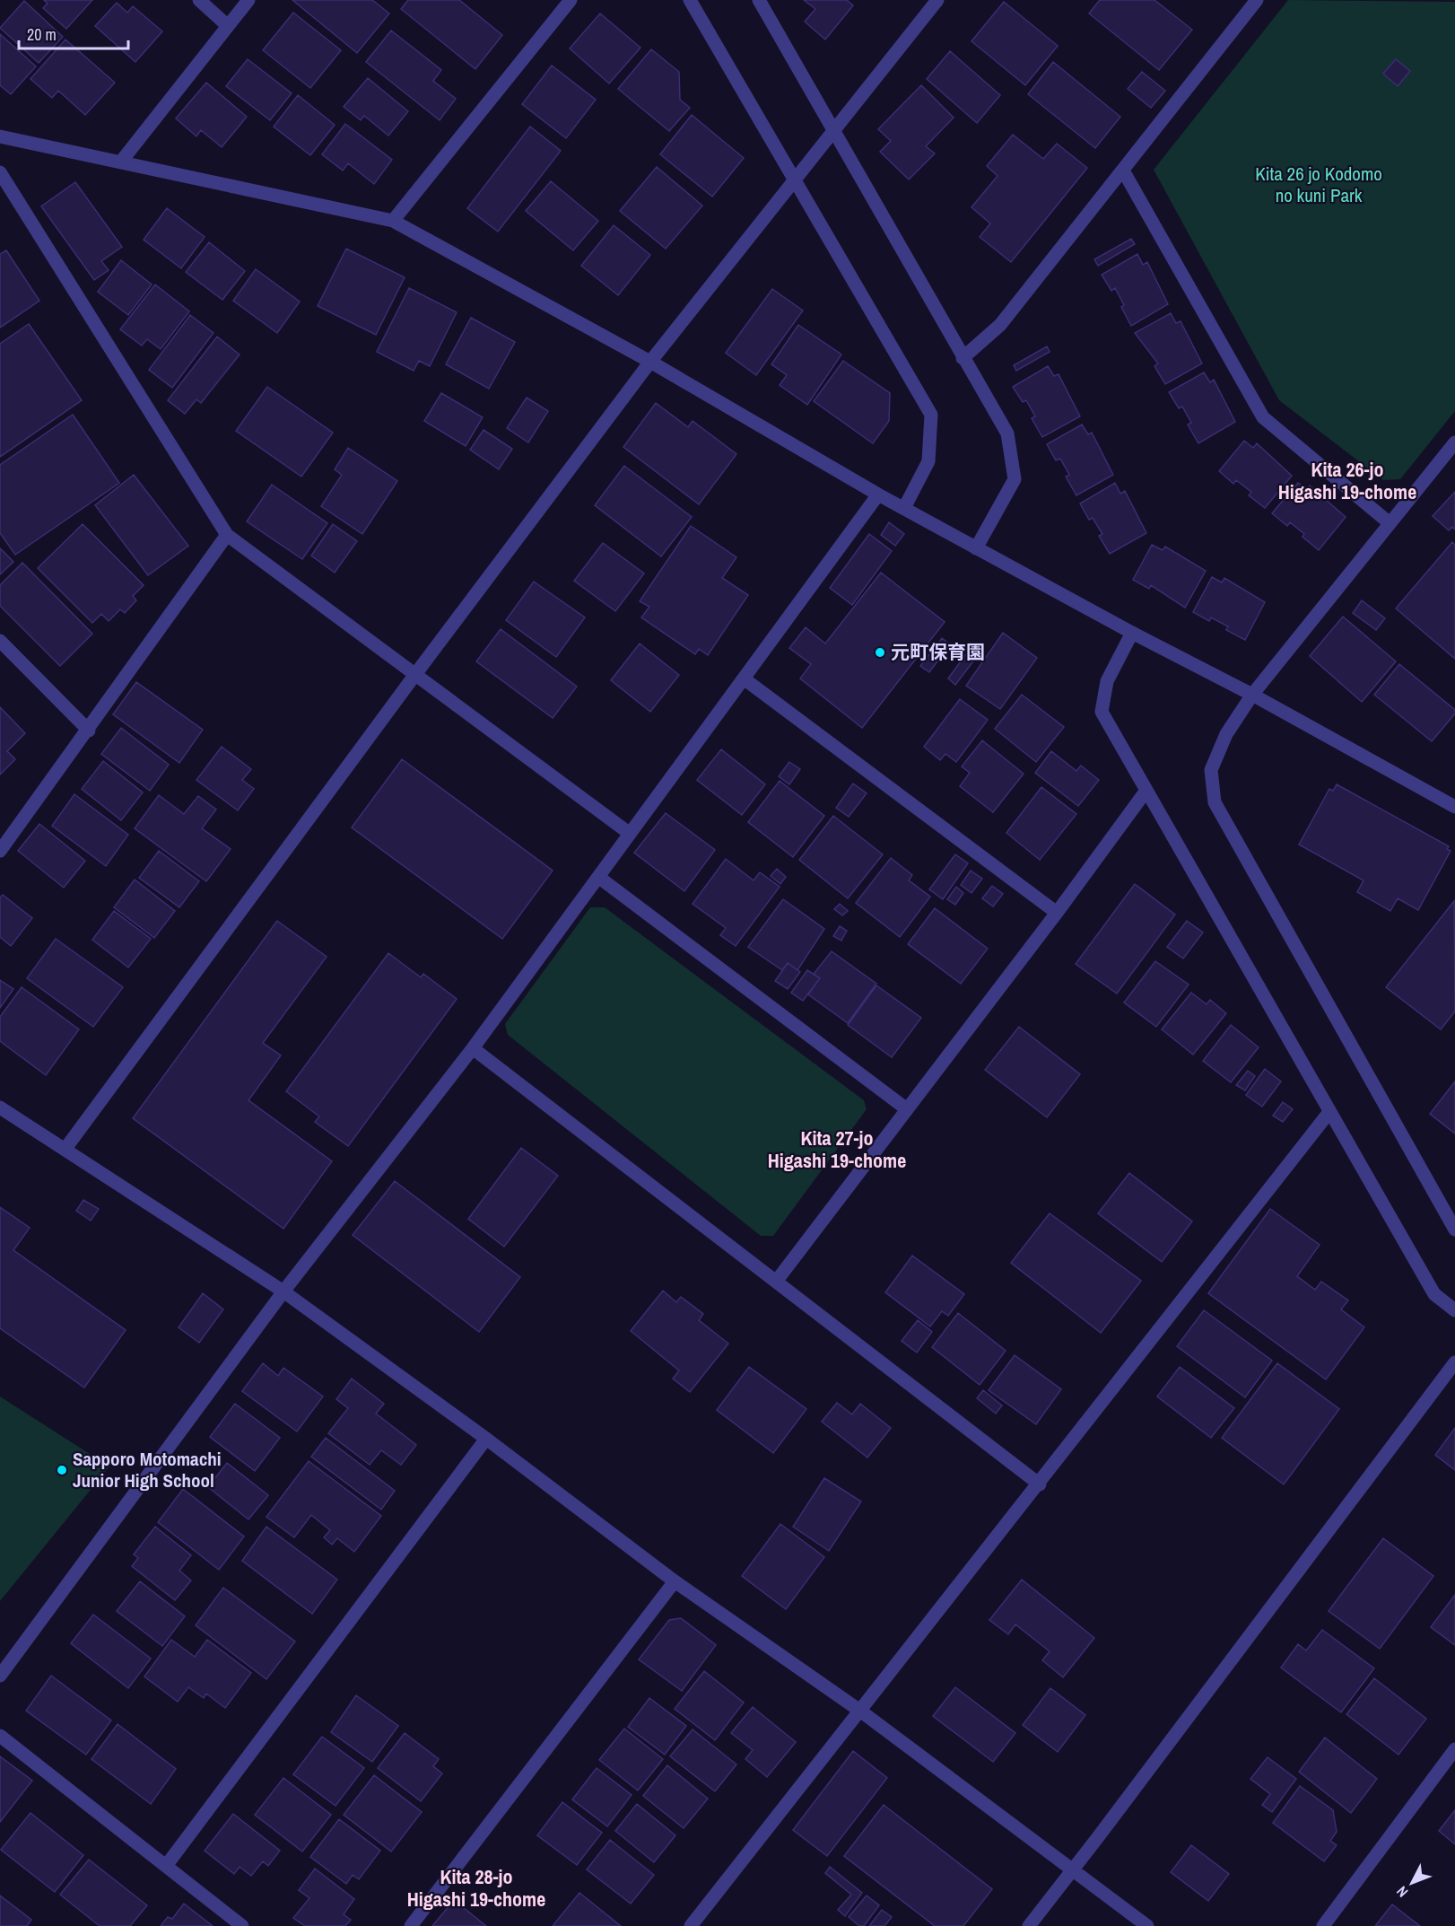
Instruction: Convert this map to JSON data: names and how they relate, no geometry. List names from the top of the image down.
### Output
{
  "districts": ["Kita 26-jo Higashi 19-chome", "Kita 27-jo Higashi 19-chome", "Kita 28-jo Higashi 19-chome"],
  "parks": ["Kita 26 jo Kodomo no kuni Park"],
  "places": ["元町保育園", "Sapporo Motomachi Junior High School"],
  "scale_bar": "20 m",
  "north": "bottom left"
}
